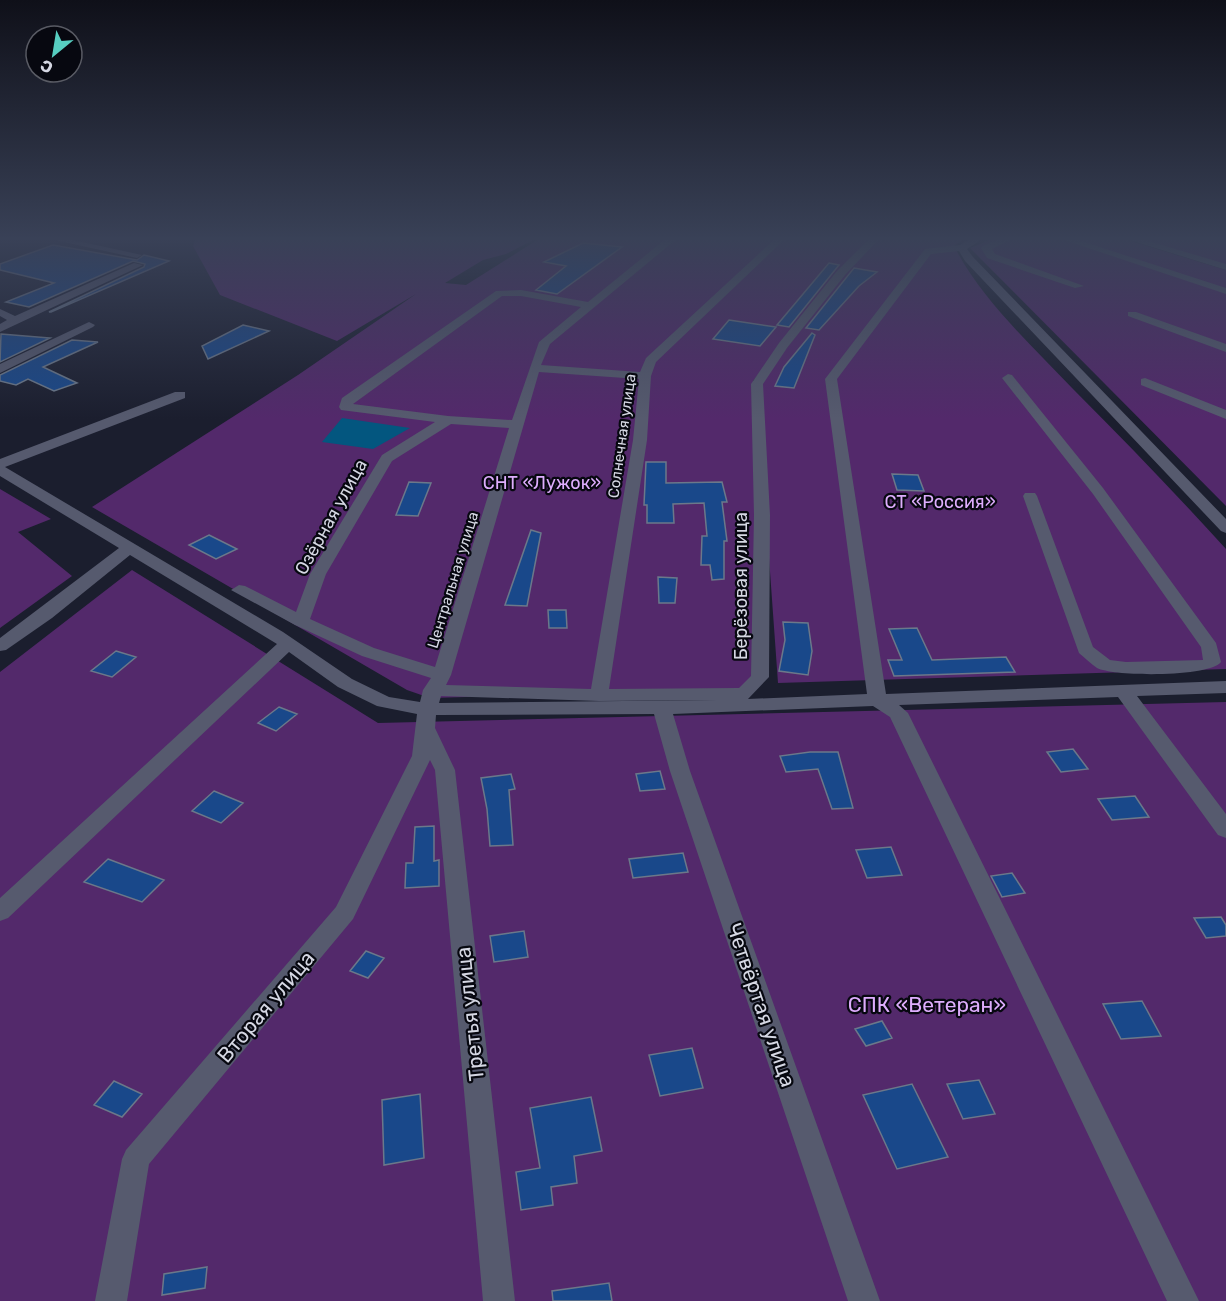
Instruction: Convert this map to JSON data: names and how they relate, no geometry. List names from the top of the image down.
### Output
{
  "streets": {
    "street": [
      "Солнечная улица",
      "Озёрная улица",
      "Центральная улица",
      "Берёзовая улица",
      "Четвёртая улица",
      "Вторая улица",
      "Третья улица"
    ]
  },
  "crossings": [
    ["Солнечная улица", "Берёзовая улица"],
    ["Центральная улица", "Берёзовая улица"],
    ["Центральная улица", "Вторая улица"],
    ["Центральная улица", "Третья улица"],
    ["Берёзовая улица", "Вторая улица"],
    ["Берёзовая улица", "Третья улица"],
    ["Вторая улица", "Третья улица"]
  ],
  "parks": ["СНТ «Лужок»", "СТ «Россия»", "СПК «Ветеран»"],
  "north": "bottom left"
}
